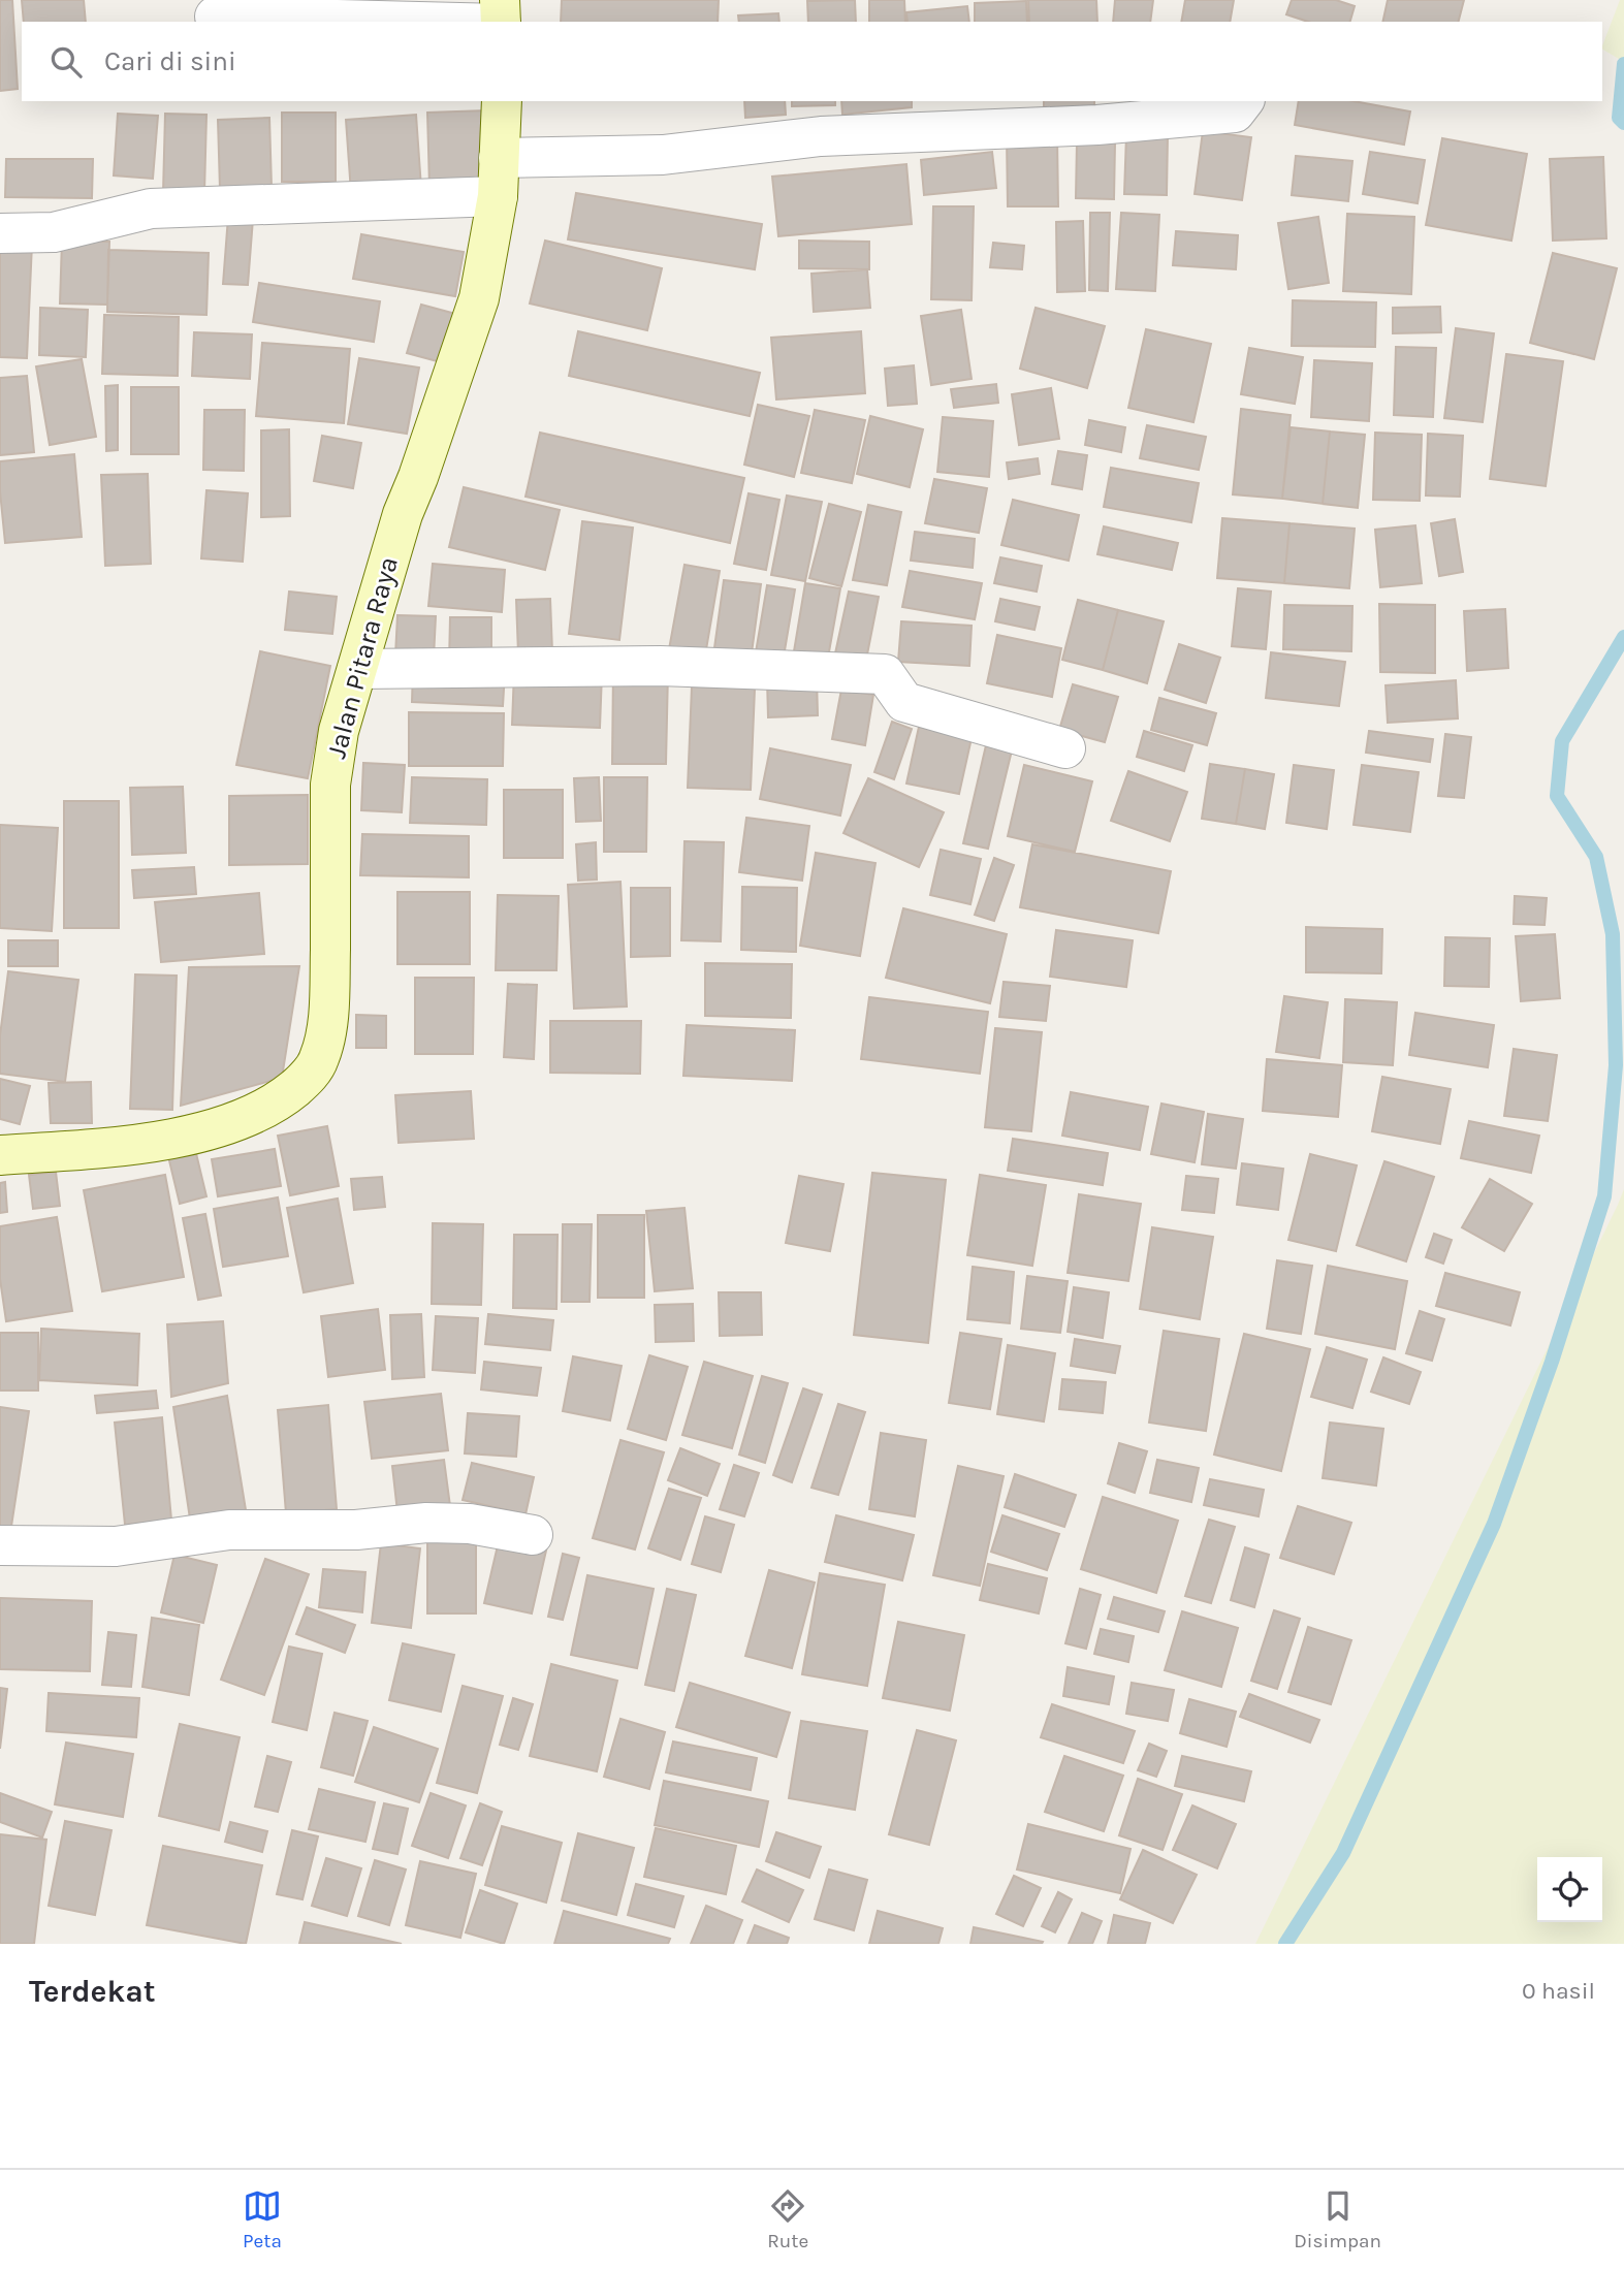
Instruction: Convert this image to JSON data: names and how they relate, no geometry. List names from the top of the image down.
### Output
{
  "streets": {
    "main road": ["Jalan Pitara Raya"]
  },
  "page": {
    "search": "Cari di sini",
    "heading": ["Terdekat", "0 hasil"],
    "nav": ["Peta", "Rute", "Disimpan"]
  }
}
